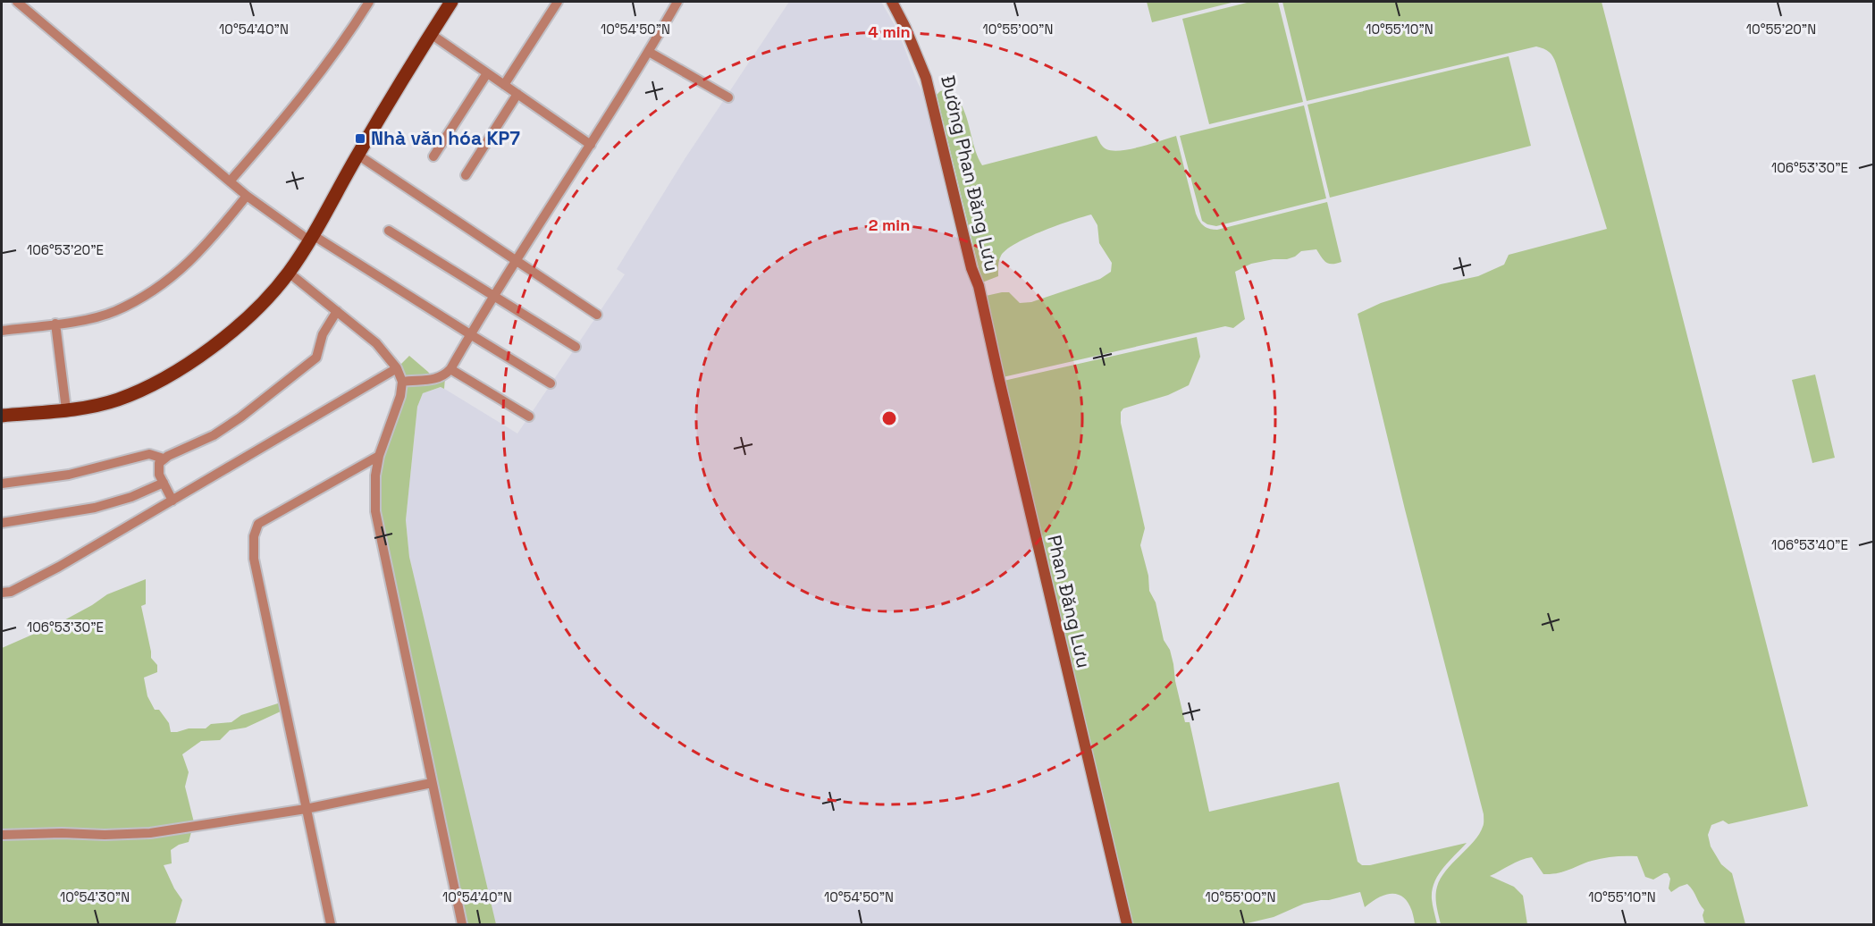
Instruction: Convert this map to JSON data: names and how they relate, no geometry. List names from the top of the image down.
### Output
{
  "streets": {
    "street": ["Đường Phan Đăng Lưu", "Phan Đăng Lưu"]
  },
  "crossings": [
    ["Đường Phan Đăng Lưu", "Phan Đăng Lưu"]
  ],
  "places": {
    "transit": ["Nhà văn hóa KP7"]
  },
  "coordinates": [
    "10°54'40\"N",
    "10°54'50\"N",
    "10°55'00\"N",
    "10°55'10\"N",
    "10°55'20\"N",
    "106°53'30\"E",
    "106°53'20\"E",
    "106°53'40\"E",
    "10°54'30\"N"
  ],
  "rings": ["4 min", "2 min"]
}
